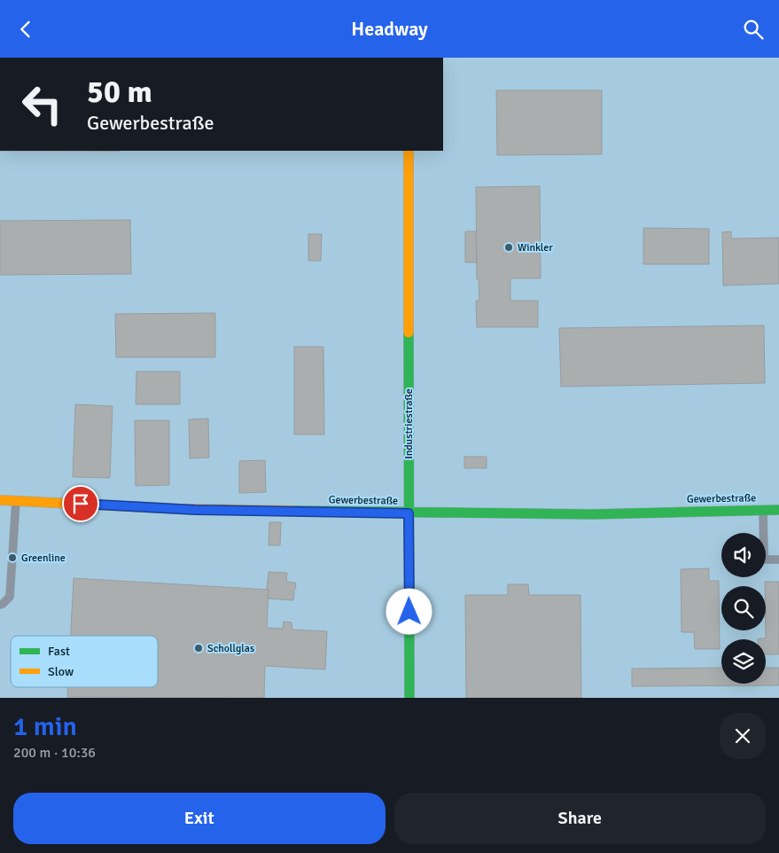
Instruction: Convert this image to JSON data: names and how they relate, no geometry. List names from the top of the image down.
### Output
{
  "streets": {
    "street": ["Industriestraße", "Gewerbestraße"]
  },
  "crossings": [
    ["Industriestraße", "Gewerbestraße"]
  ],
  "places": ["Winkler", "Greenline", "Schollglas"],
  "legend": ["Fast", "Slow"],
  "page": {
    "header": "Headway",
    "turn": ["50 m", "Gewerbestraße"],
    "heading": ["1 min", "200 m · 10:36"],
    "buttons": ["Exit", "Share"]
  }
}
